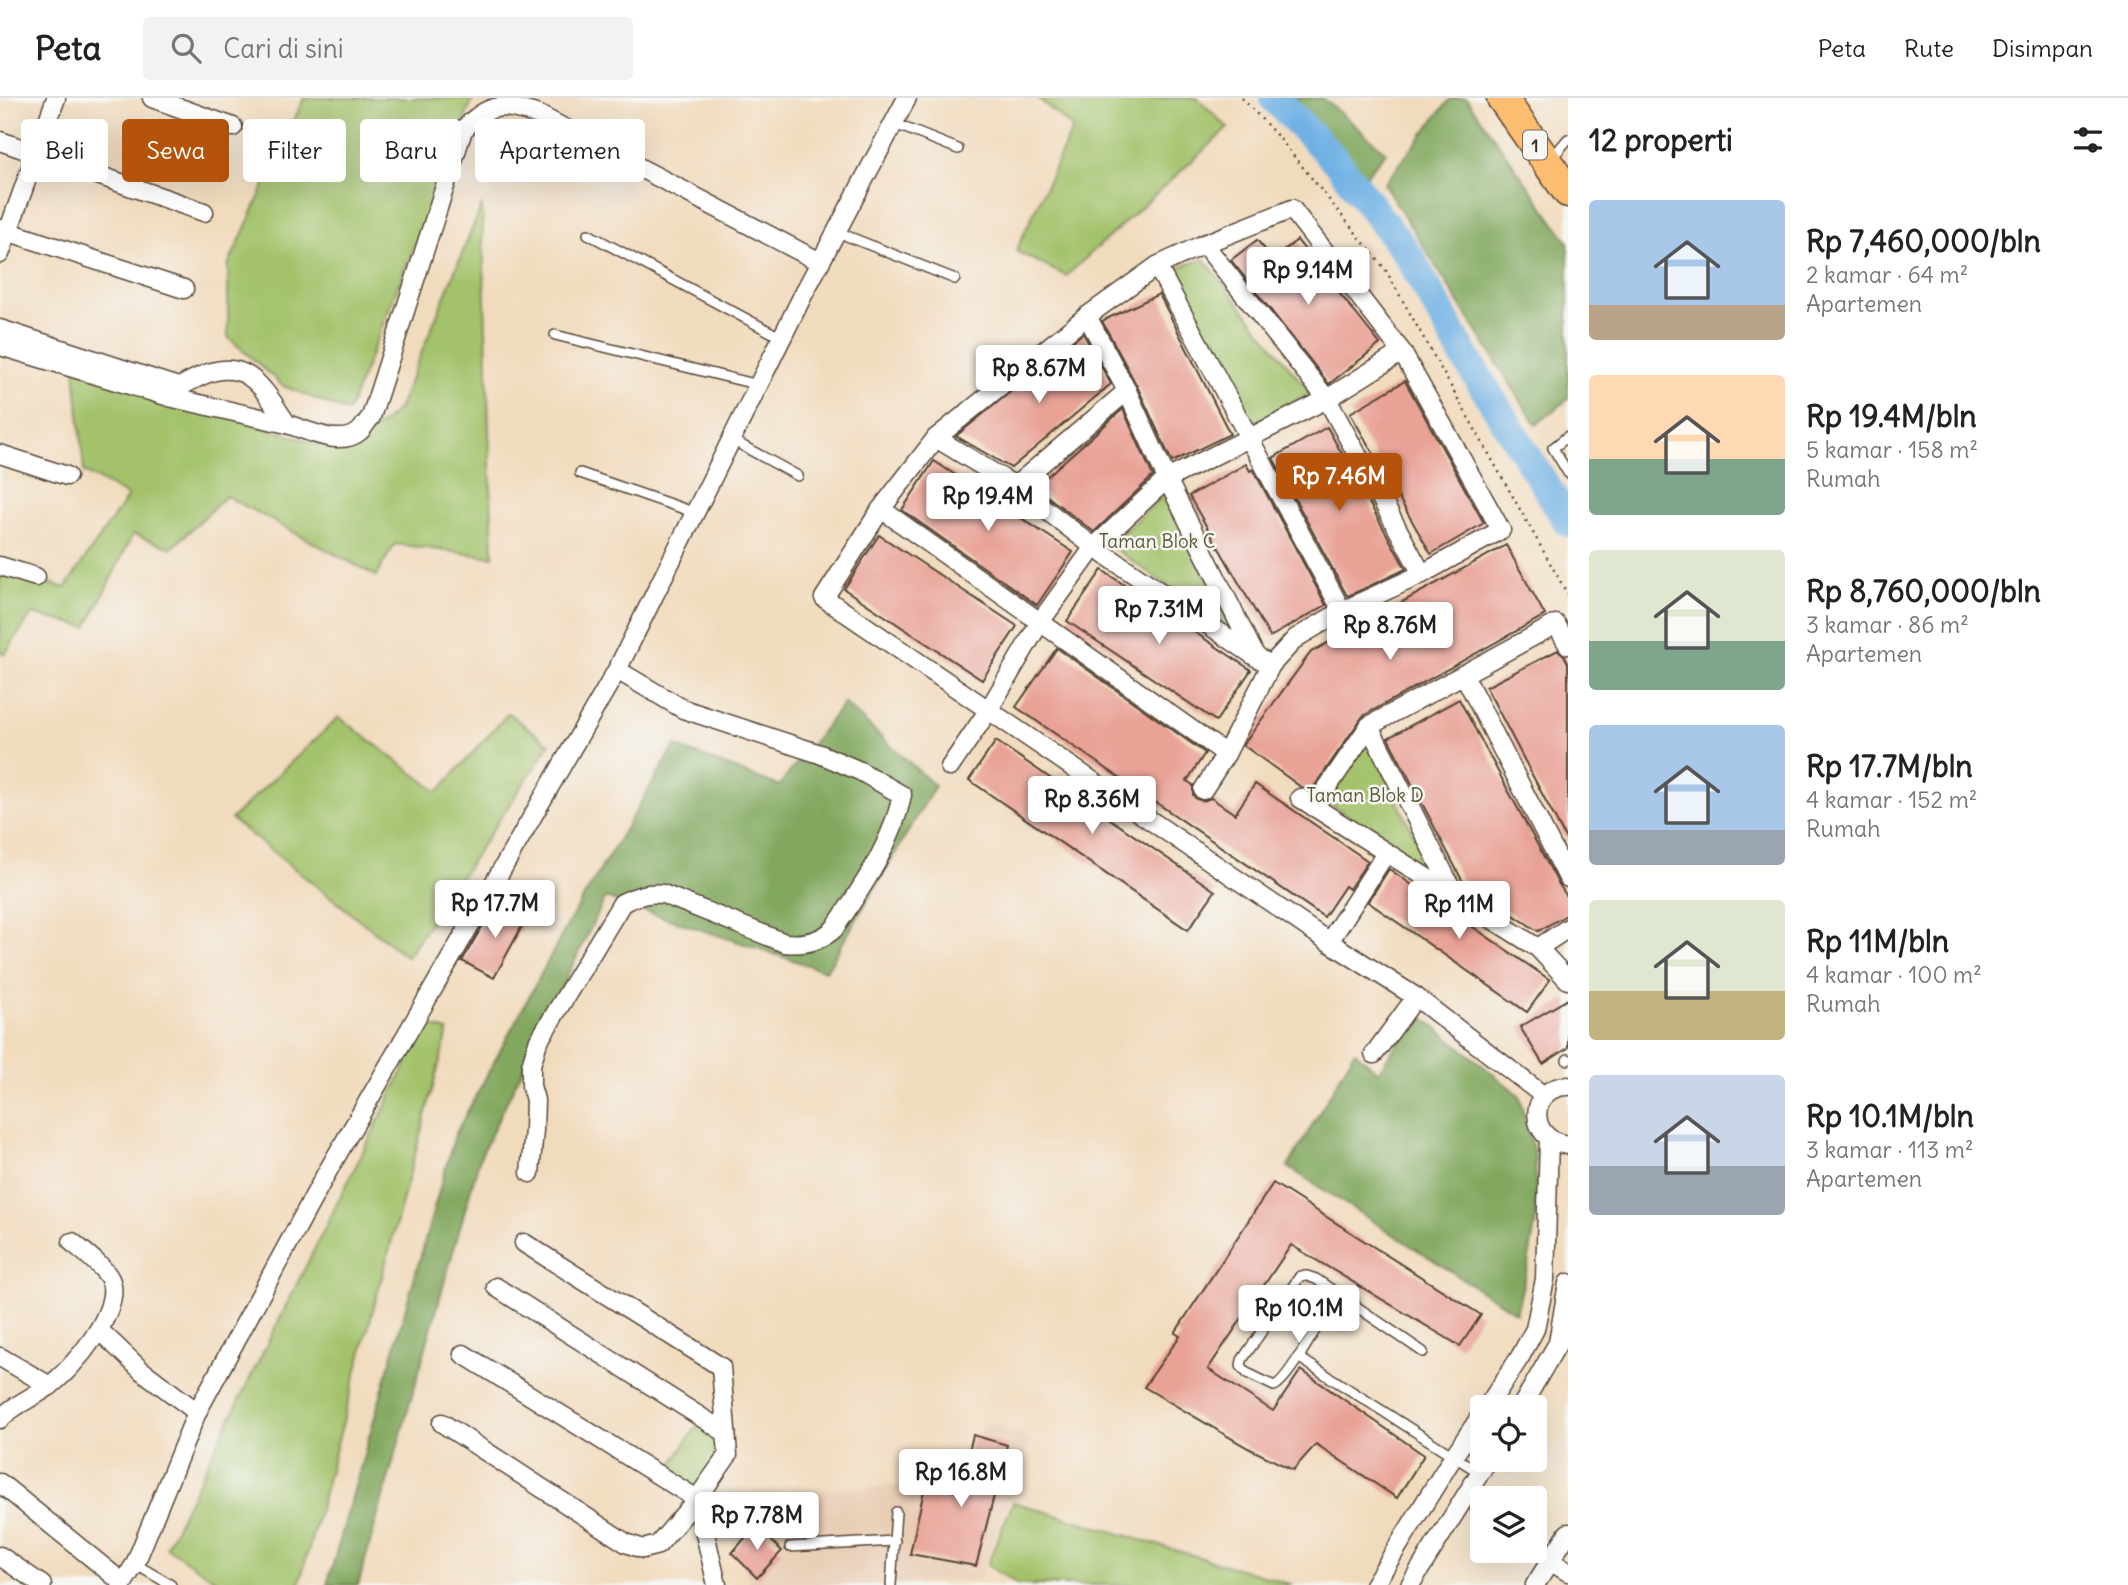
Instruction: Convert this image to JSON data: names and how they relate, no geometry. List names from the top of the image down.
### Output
{
  "streets": {
    "highway": ["1"]
  },
  "parks": ["Taman Blok C", "Taman Blok D"],
  "page": {
    "header": "Peta",
    "search": "Cari di sini",
    "nav": ["Peta", "Rute", "Disimpan"],
    "heading": "12 properti",
    "chip": [
      "Beli",
      "Sewa",
      "Filter",
      "Baru",
      "Apartemen"
    ],
    "list": [
      {
        "name": "Rp 7,460,000/bln",
        "note": "2 kamar · 64 m² · Apartemen"
      },
      {
        "name": "Rp 19.4M/bln",
        "note": "5 kamar · 158 m² · Rumah"
      },
      {
        "name": "Rp 8,760,000/bln",
        "note": "3 kamar · 86 m² · Apartemen"
      },
      {
        "name": "Rp 17.7M/bln",
        "note": "4 kamar · 152 m² · Rumah"
      },
      {
        "name": "Rp 11M/bln",
        "note": "4 kamar · 100 m² · Rumah"
      },
      {
        "name": "Rp 10.1M/bln",
        "note": "3 kamar · 113 m² · Apartemen"
      }
    ],
    "price": [
      "Rp 9.14M",
      "Rp 8.67M",
      "Rp 7.46M",
      "Rp 19.4M",
      "Rp 7.31M",
      "Rp 8.76M",
      "Rp 8.36M",
      "Rp 17.7M",
      "Rp 11M",
      "Rp 10.1M",
      "Rp 16.8M",
      "Rp 7.78M"
    ]
  }
}
